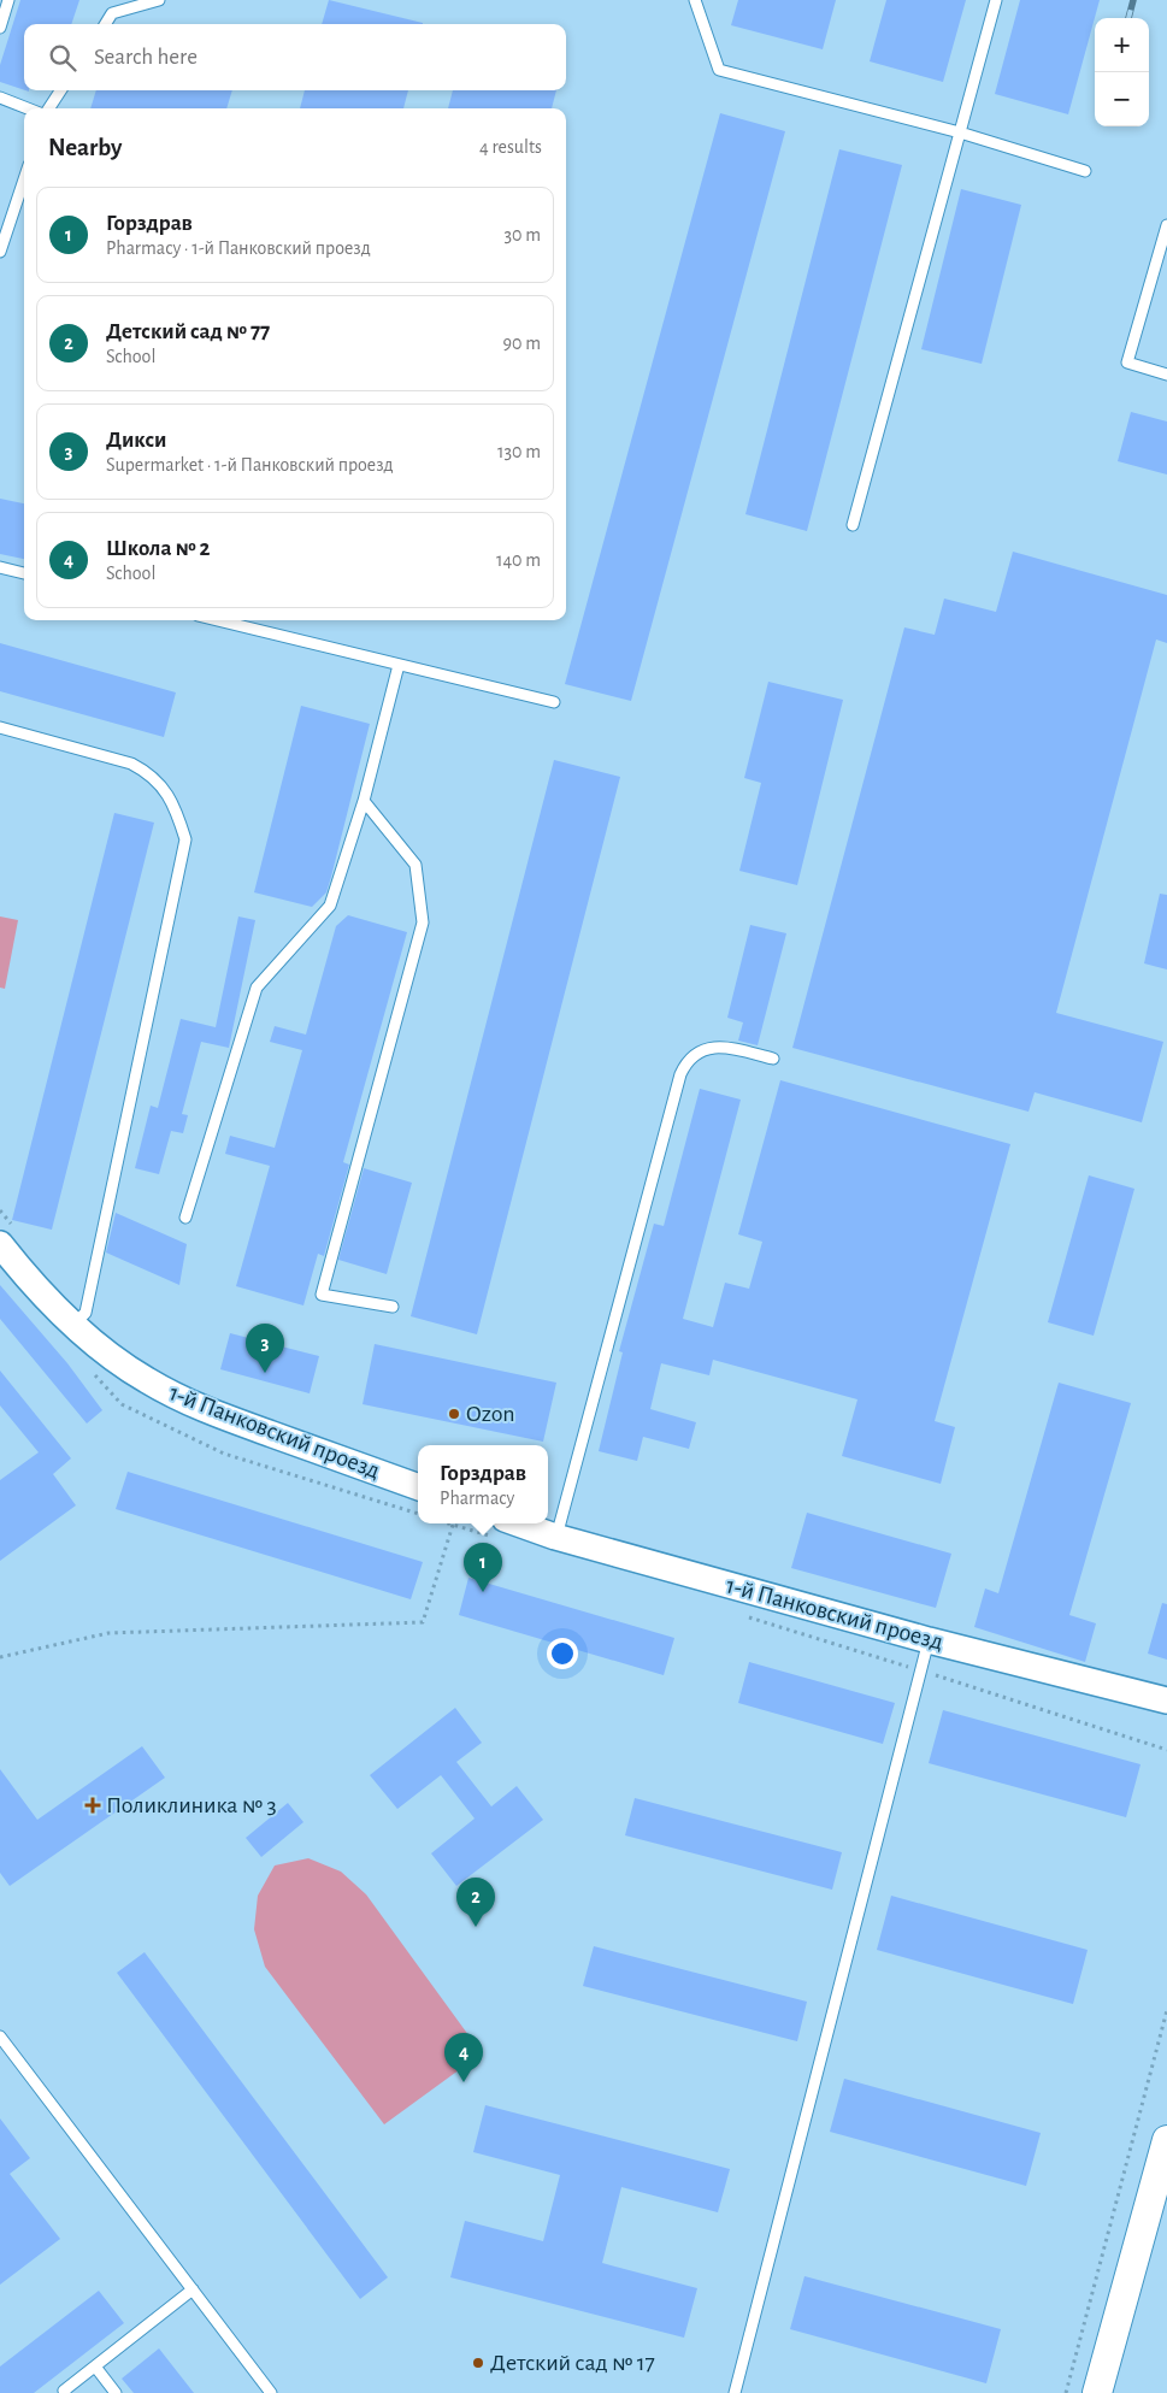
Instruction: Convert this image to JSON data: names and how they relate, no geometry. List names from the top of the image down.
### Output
{
  "streets": {
    "street": ["1-й Панковский проезд"]
  },
  "places": {
    "other": ["Ozon", "Детский сад № 17"],
    "health": ["Поликлиника № 3"]
  },
  "page": {
    "map_buttons": ["+", "−"],
    "search": "Search here",
    "heading": ["Nearby", "4 results"],
    "list": [
      {
        "mark": "1",
        "name": "Горздрав",
        "note": "Pharmacy · 1-й Панковский проезд",
        "value": "30 m"
      },
      {
        "mark": "2",
        "name": "Детский сад № 77",
        "note": "School",
        "value": "90 m"
      },
      {
        "mark": "3",
        "name": "Дикси",
        "note": "Supermarket · 1-й Панковский проезд",
        "value": "130 m"
      },
      {
        "mark": "4",
        "name": "Школа № 2",
        "note": "School",
        "value": "140 m"
      }
    ],
    "pins": [
      "3",
      "1",
      "2",
      "4"
    ],
    "popup": ["Горздрав", "Pharmacy"]
  }
}
